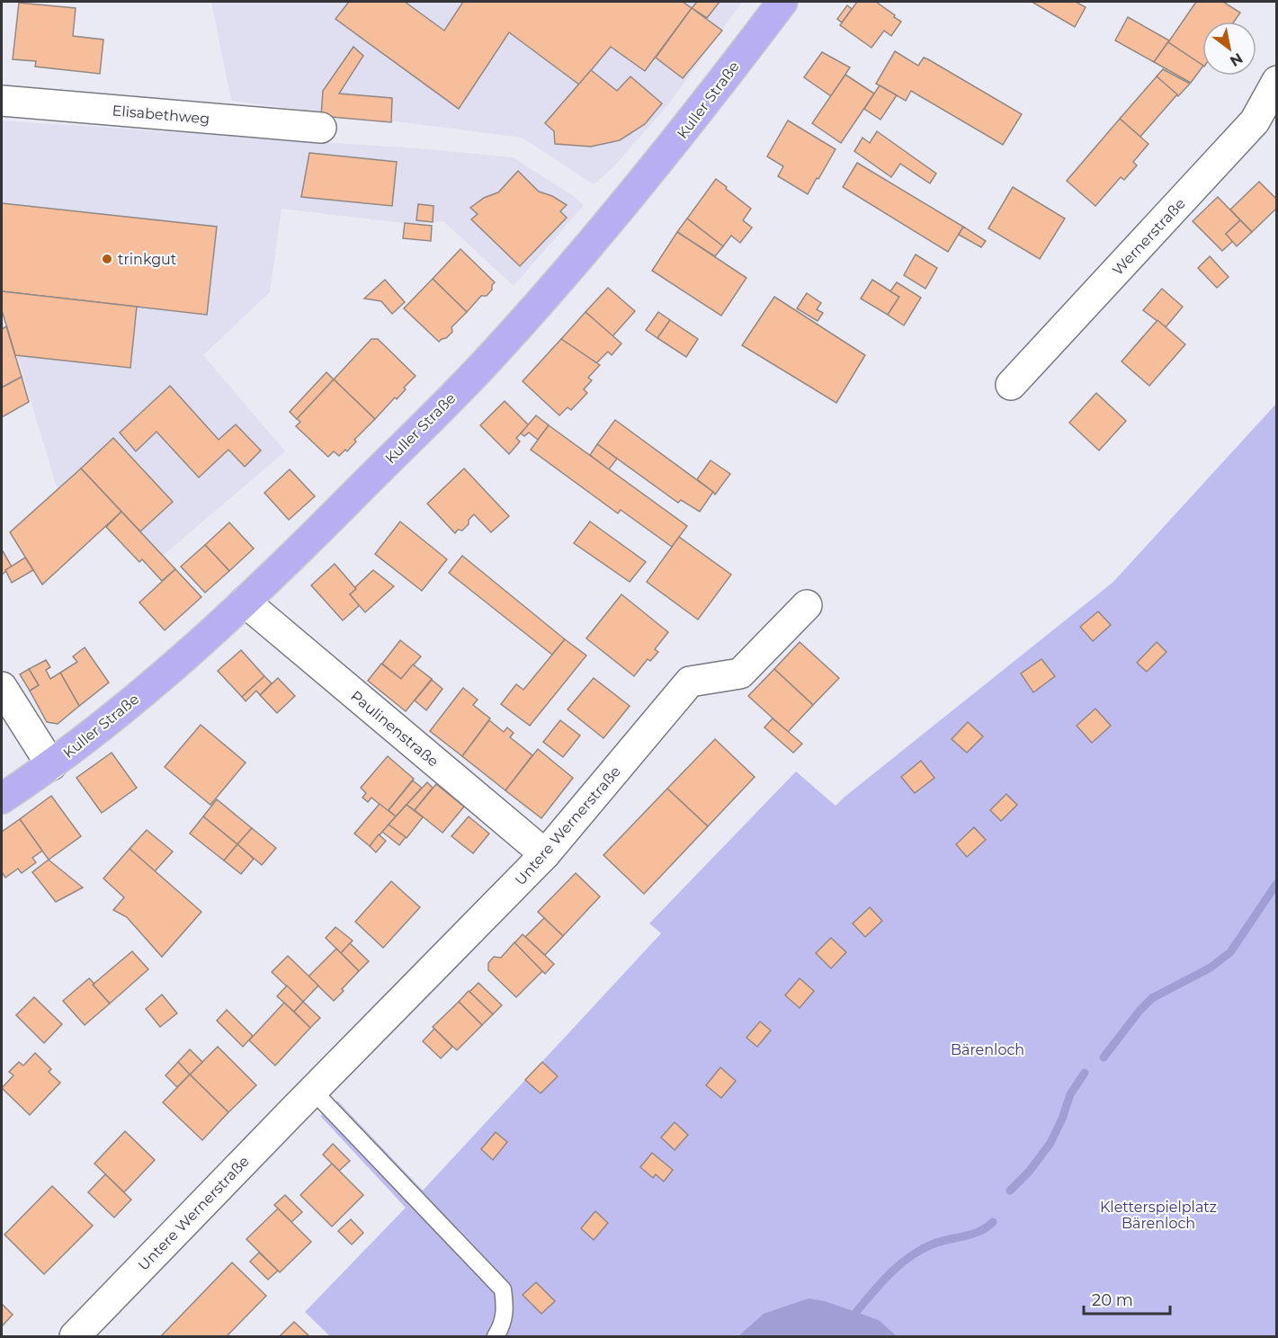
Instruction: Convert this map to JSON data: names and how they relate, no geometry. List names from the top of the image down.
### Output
{
  "streets": {
    "main road": ["Kuller Straße"],
    "street": [
      "Elisabethweg",
      "Wernerstraße",
      "Paulinenstraße",
      "Untere Wernerstraße"
    ]
  },
  "crossings": [
    ["Kuller Straße", "Paulinenstraße"],
    ["Paulinenstraße", "Untere Wernerstraße"]
  ],
  "parks": ["Bärenloch", "Kletterspielplatz Bärenloch"],
  "places": ["trinkgut"],
  "scale_bar": "20 m",
  "north": "bottom right"
}
